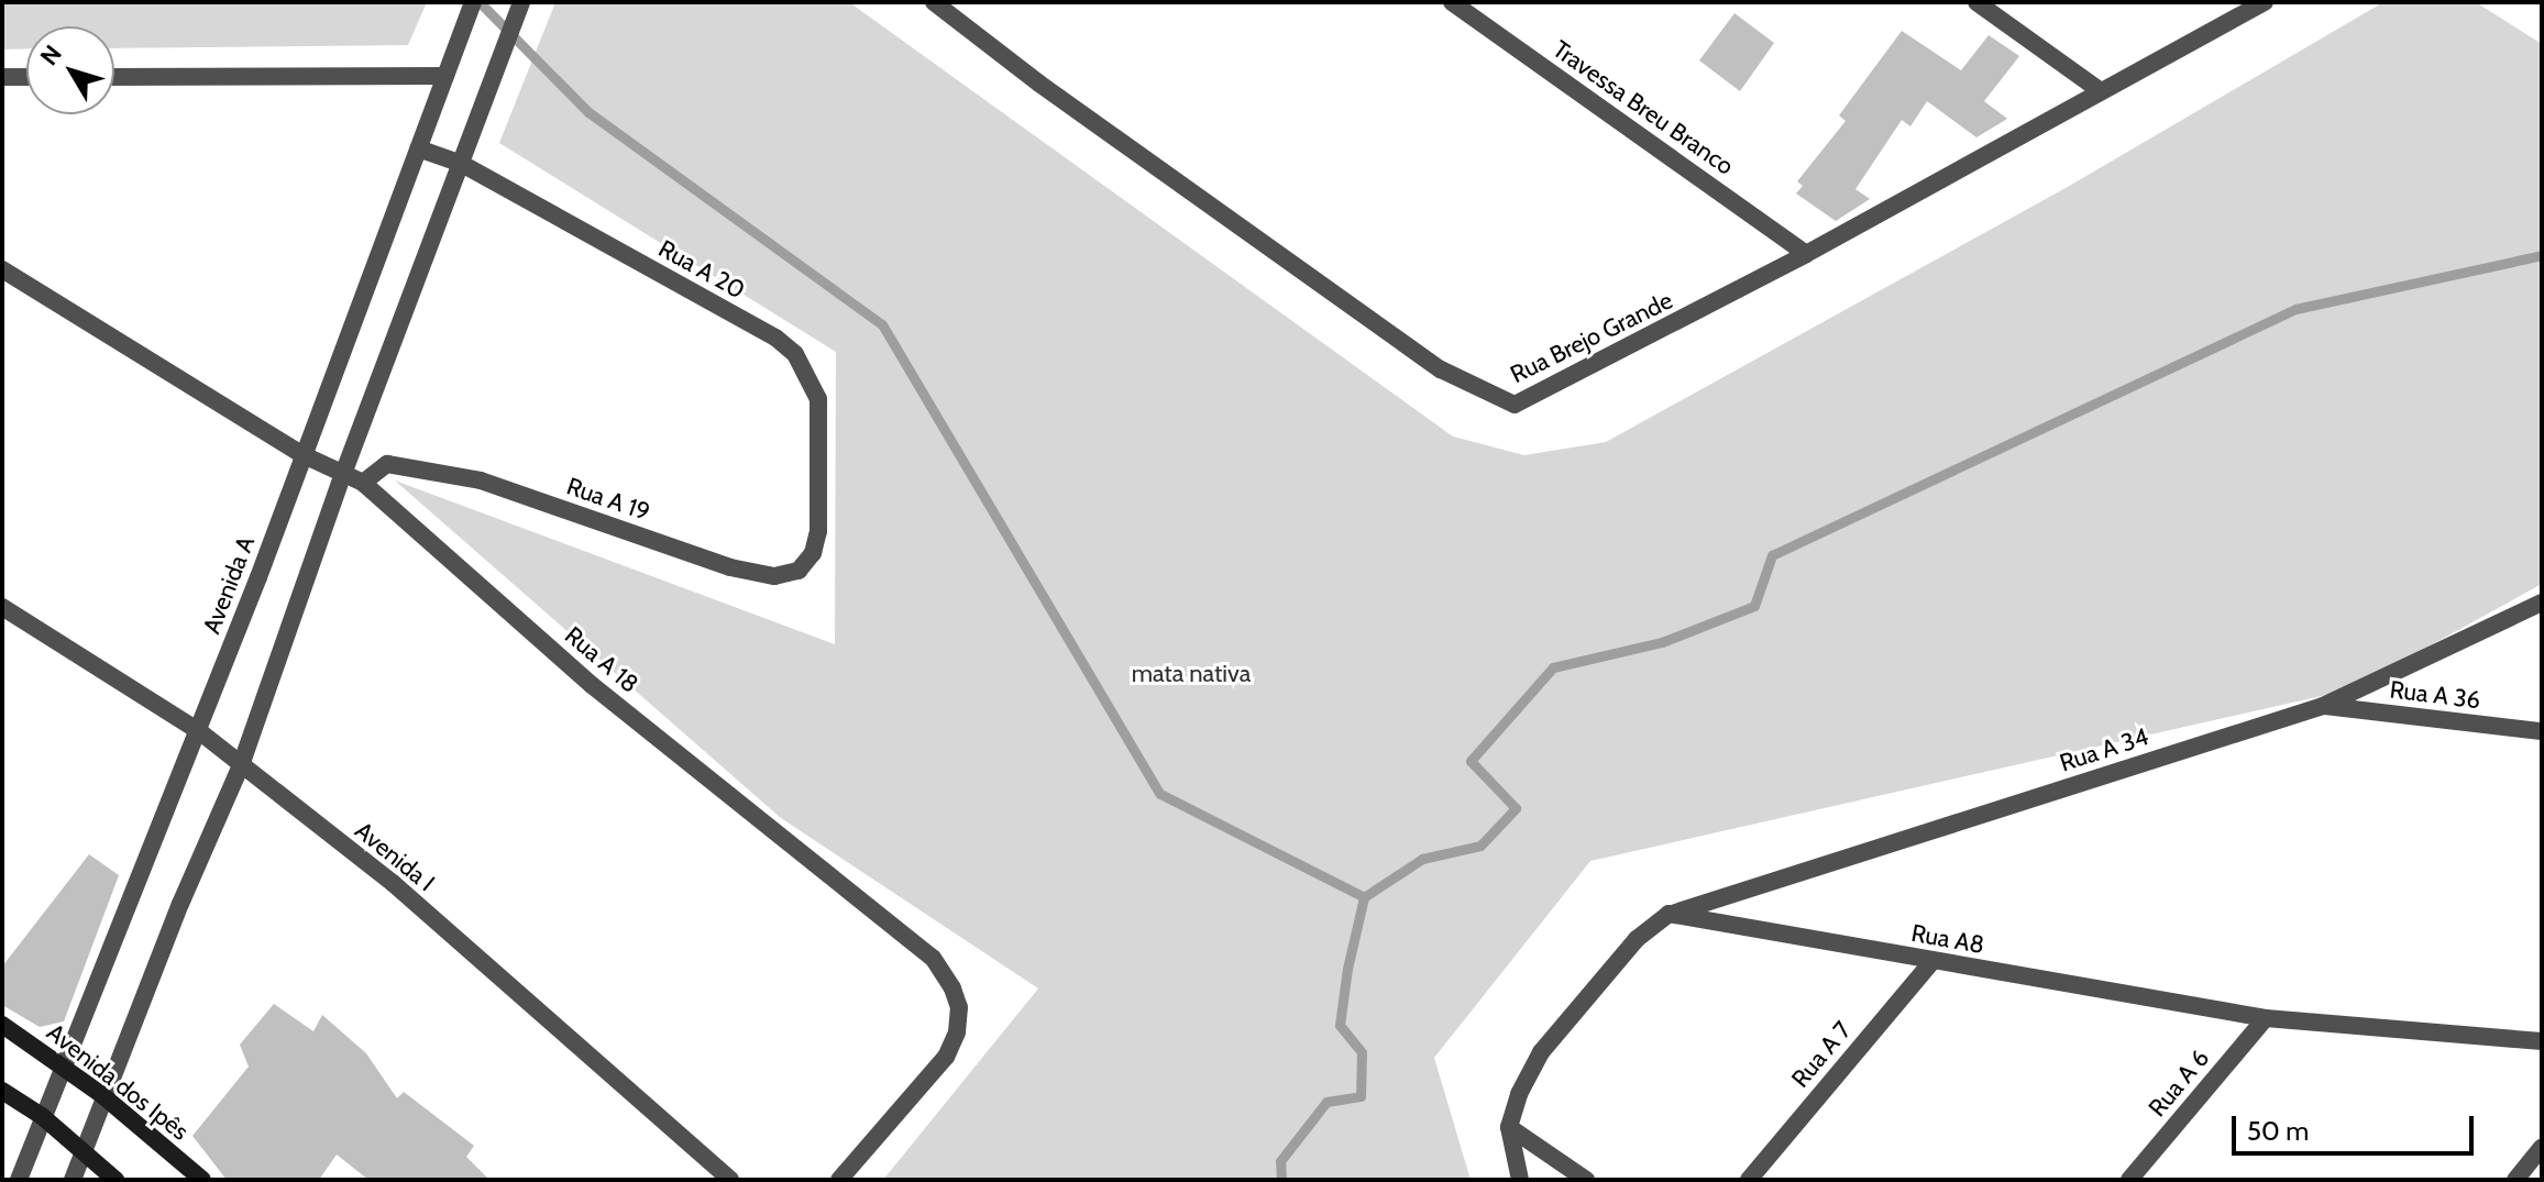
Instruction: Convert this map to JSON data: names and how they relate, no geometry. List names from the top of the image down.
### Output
{
  "streets": {
    "main road": ["Avenida dos Ipês"],
    "street": [
      "Travessa Breu Branco",
      "Rua A 20",
      "Rua Brejo Grande",
      "Rua A 19",
      "Avenida A",
      "Rua A 18",
      "Rua A 36",
      "Rua A 34",
      "Avenida I",
      "Rua A8",
      "Rua A 7",
      "Rua A 6"
    ]
  },
  "crossings": [
    ["Travessa Breu Branco", "Rua Brejo Grande"],
    ["Rua A 20", "Rua A 19"],
    ["Rua A 20", "Avenida A"],
    ["Rua A 19", "Rua A 18"],
    ["Avenida A", "Rua A 18"],
    ["Avenida A", "Avenida I"],
    ["Avenida A", "Avenida dos Ipês"],
    ["Rua A 36", "Rua A 34"],
    ["Rua A 34", "Rua A8"],
    ["Rua A8", "Rua A 7"],
    ["Rua A8", "Rua A 6"]
  ],
  "parks": ["mata nativa"],
  "scale_bar": "50 m",
  "north": "top left"
}
